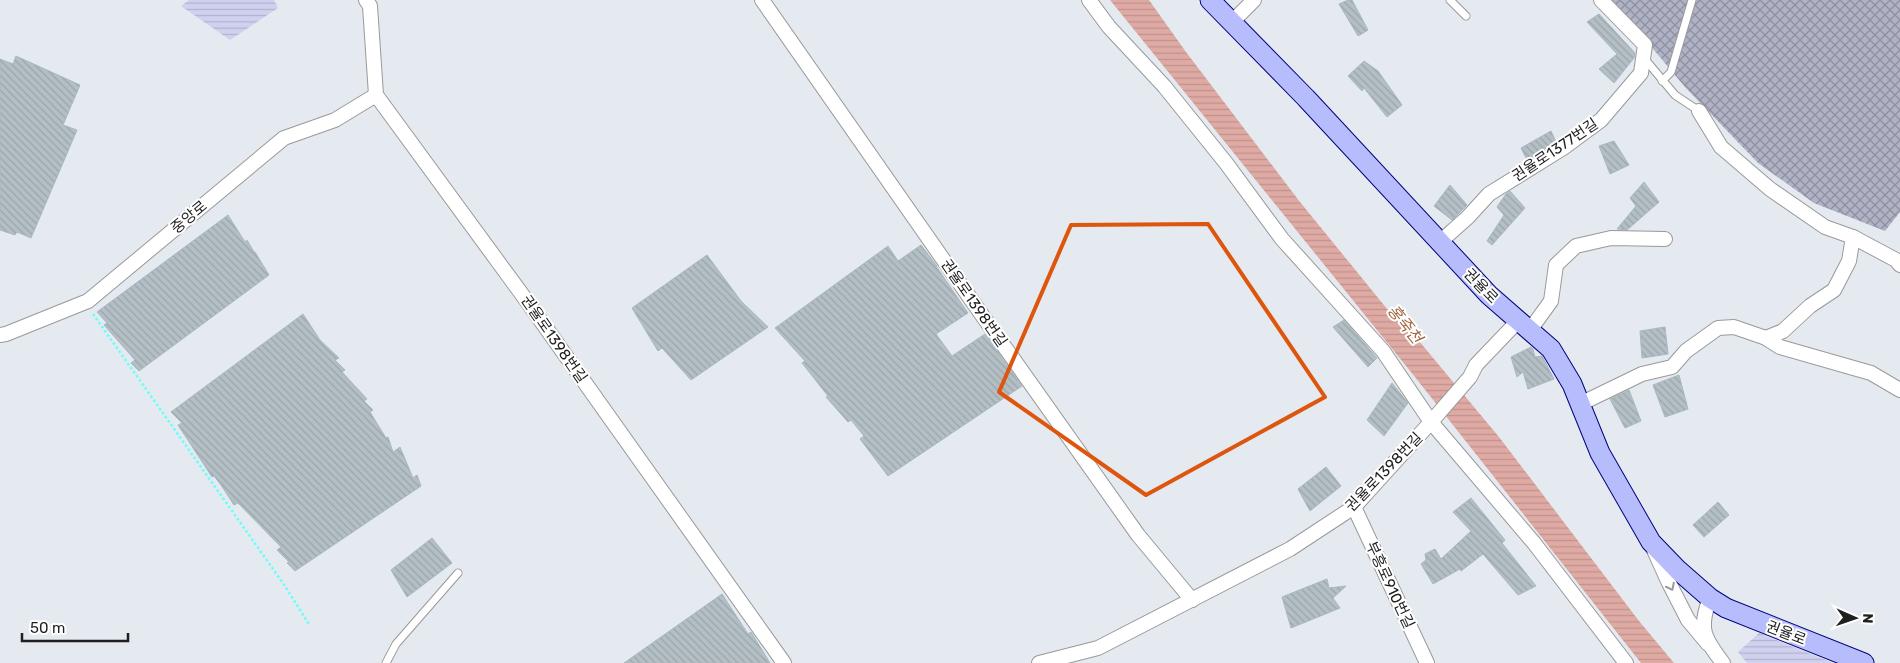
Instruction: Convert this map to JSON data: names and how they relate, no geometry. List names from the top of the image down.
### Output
{
  "streets": {
    "main road": ["권율로"],
    "street": [
      "권율로1377번길",
      "중앙로",
      "권율로1398번길",
      "부흥로910번길"
    ]
  },
  "crossings": [
    ["권율로1377번길", "권율로"],
    ["중앙로", "권율로1398번길"],
    ["권율로", "권율로1398번길"],
    ["권율로1398번길", "부흥로910번길"]
  ],
  "water": ["홍죽천"],
  "scale_bar": "50 m",
  "north": "right"
}
